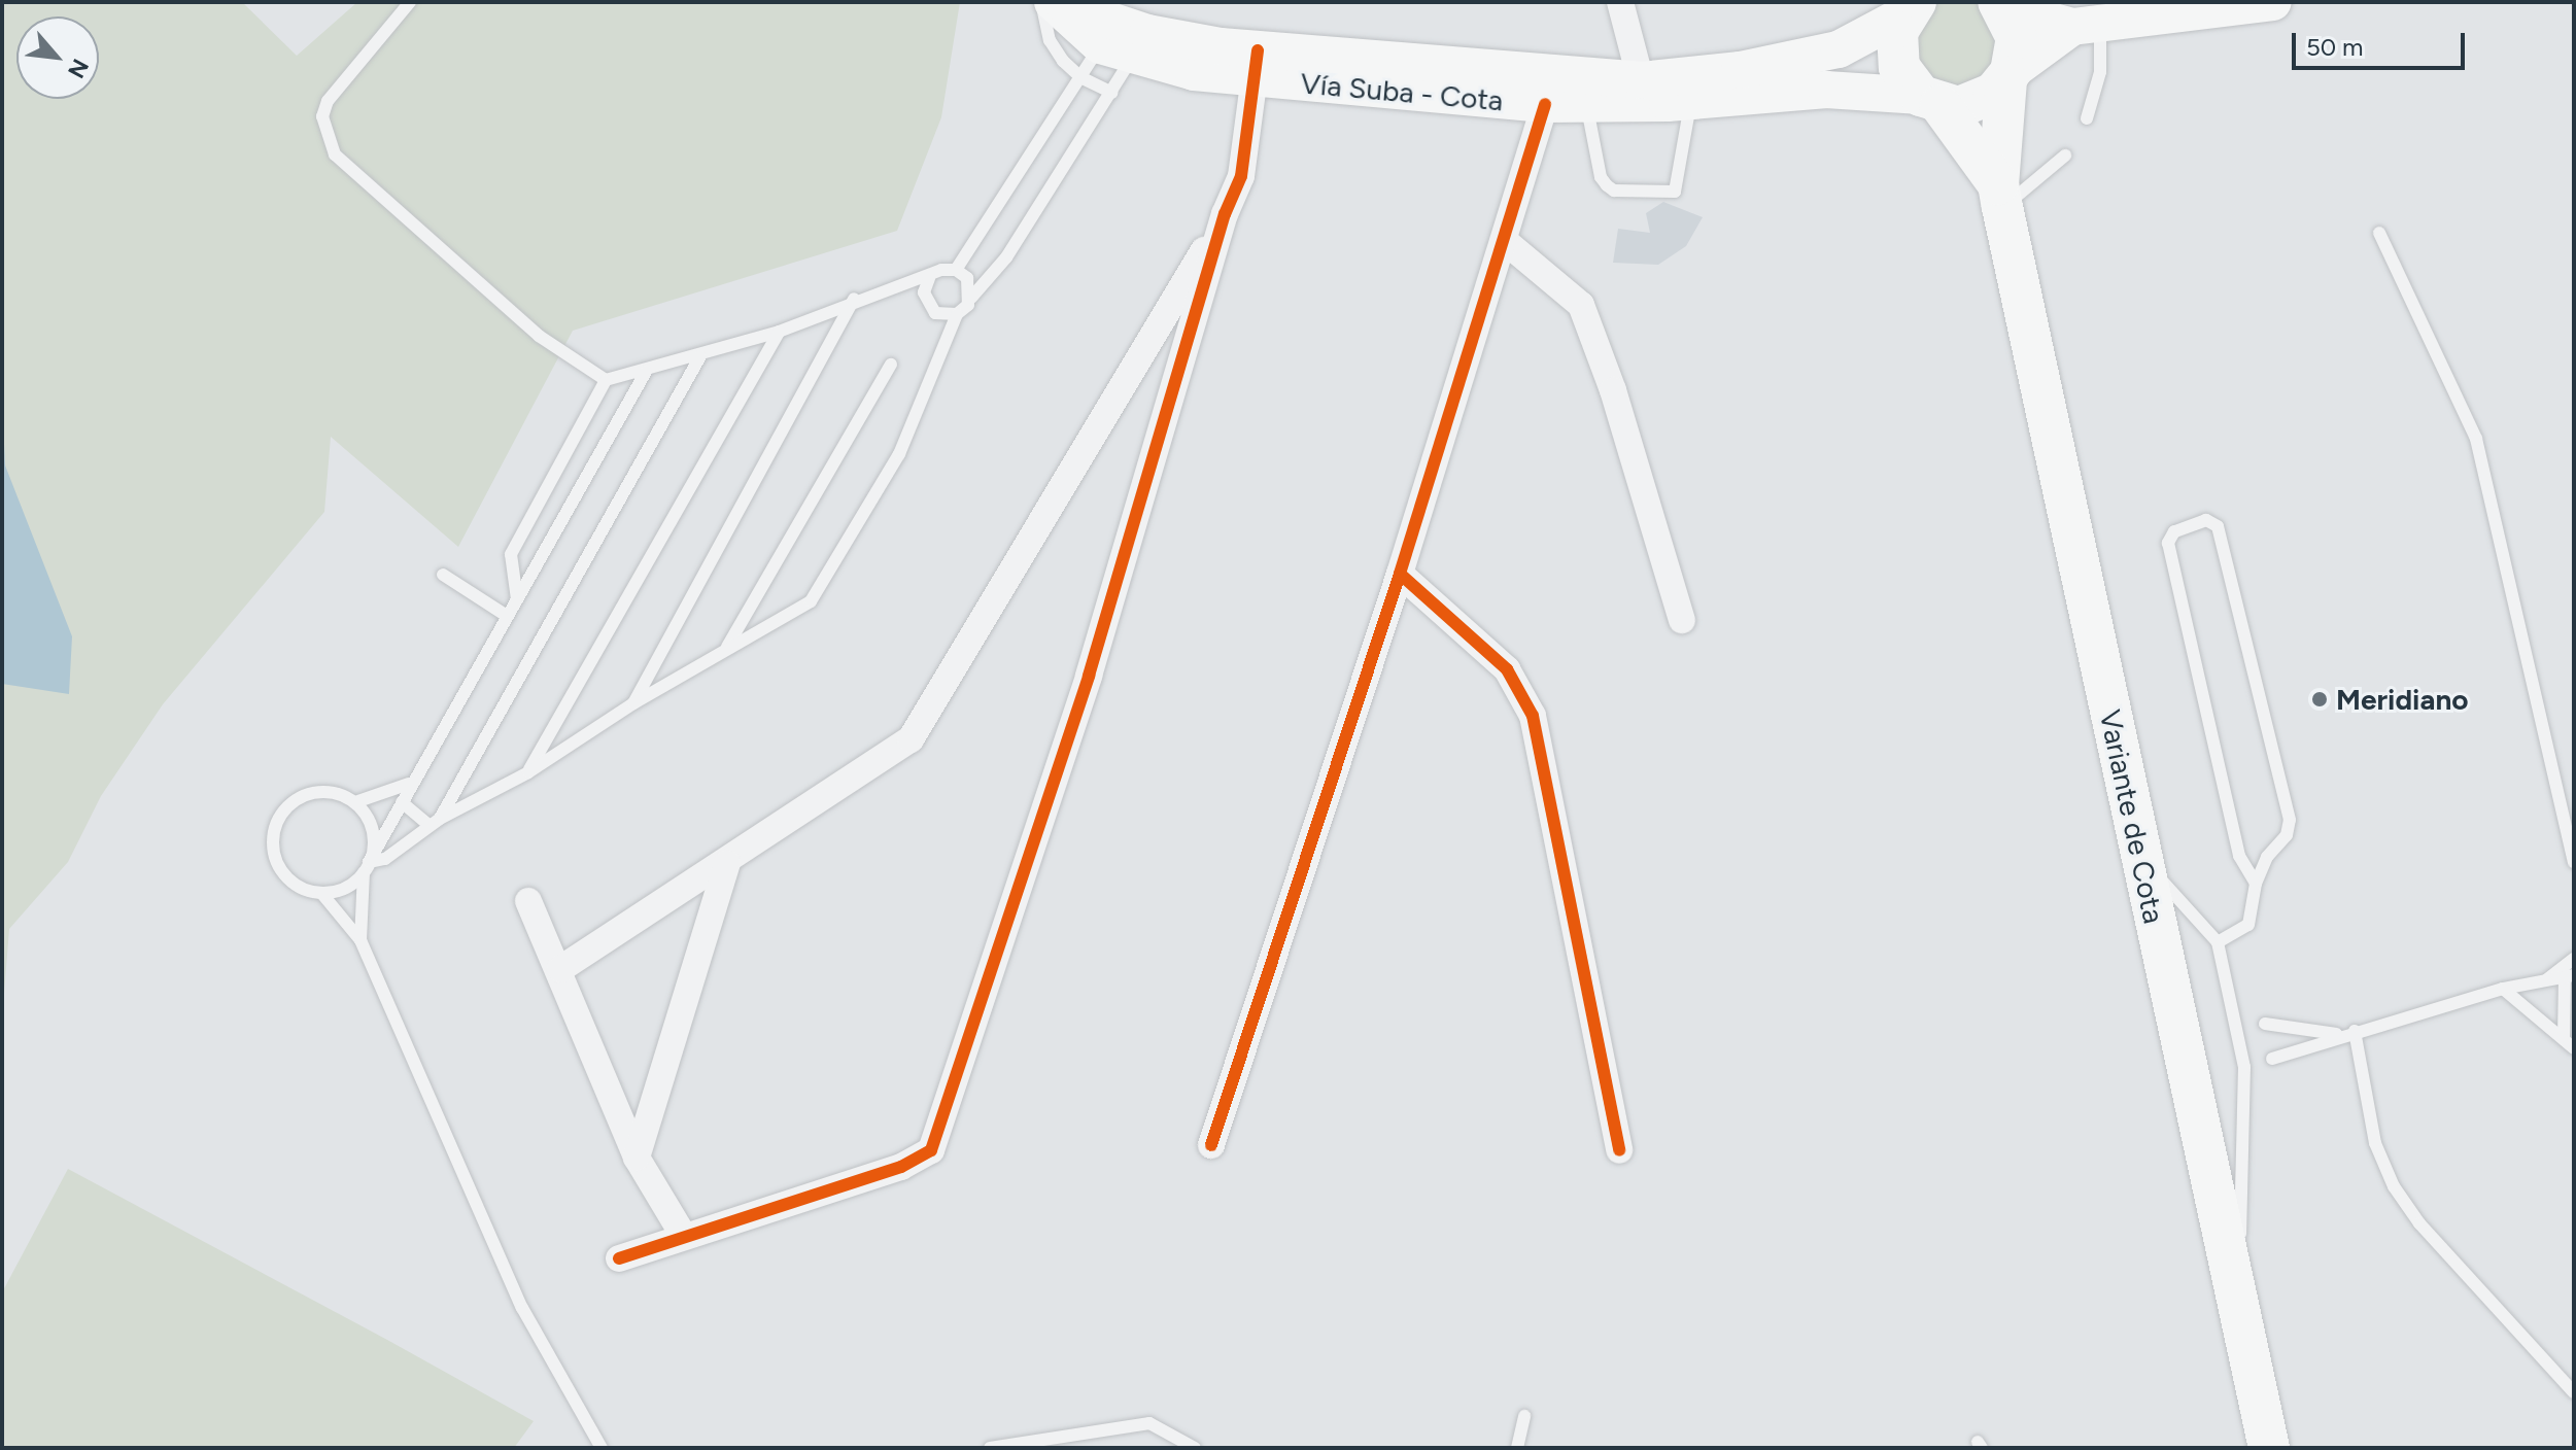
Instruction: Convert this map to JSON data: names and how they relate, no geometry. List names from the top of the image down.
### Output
{
  "streets": {
    "main road": ["Vía Suba - Cota", "Variante de Cota"]
  },
  "crossings": [
    ["Vía Suba - Cota", "Variante de Cota"]
  ],
  "places": ["Meridiano"],
  "scale_bar": "50 m",
  "north": "bottom right"
}
